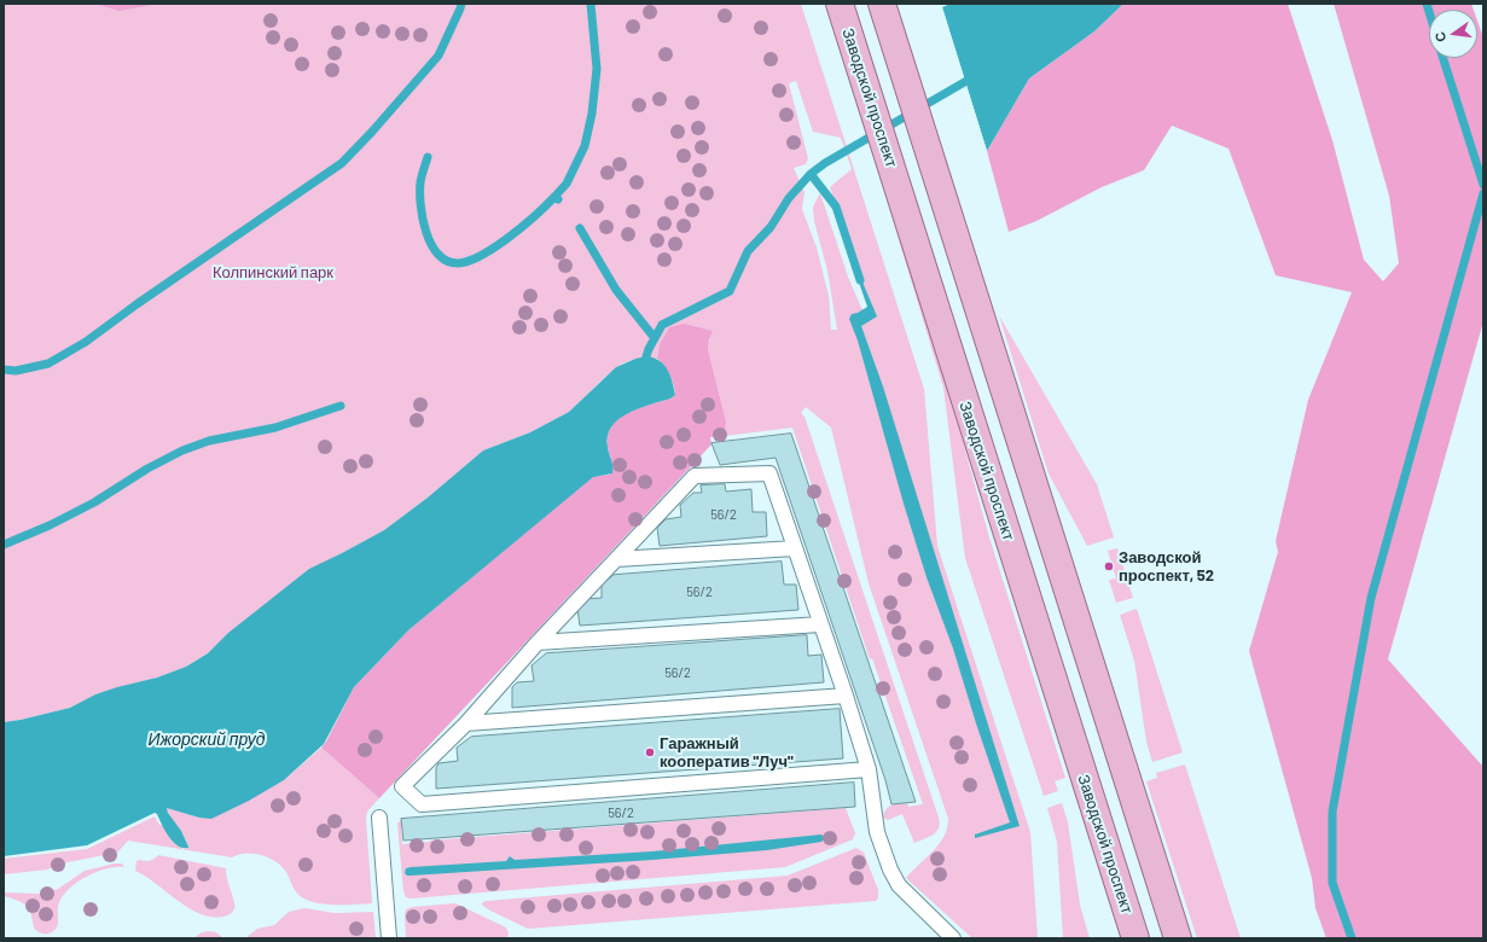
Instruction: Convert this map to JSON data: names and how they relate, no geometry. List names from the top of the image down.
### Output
{
  "streets": {
    "main road": ["Заводской проспект"]
  },
  "water": ["Ижорский пруд"],
  "parks": ["Колпинский парк"],
  "places": ["Заводской проспект, 52", "Гаражный кооператив \"Луч\""],
  "house_numbers": [
    "56/2",
    "56/2",
    "56/2",
    "56/2"
  ],
  "north": "left"
}
